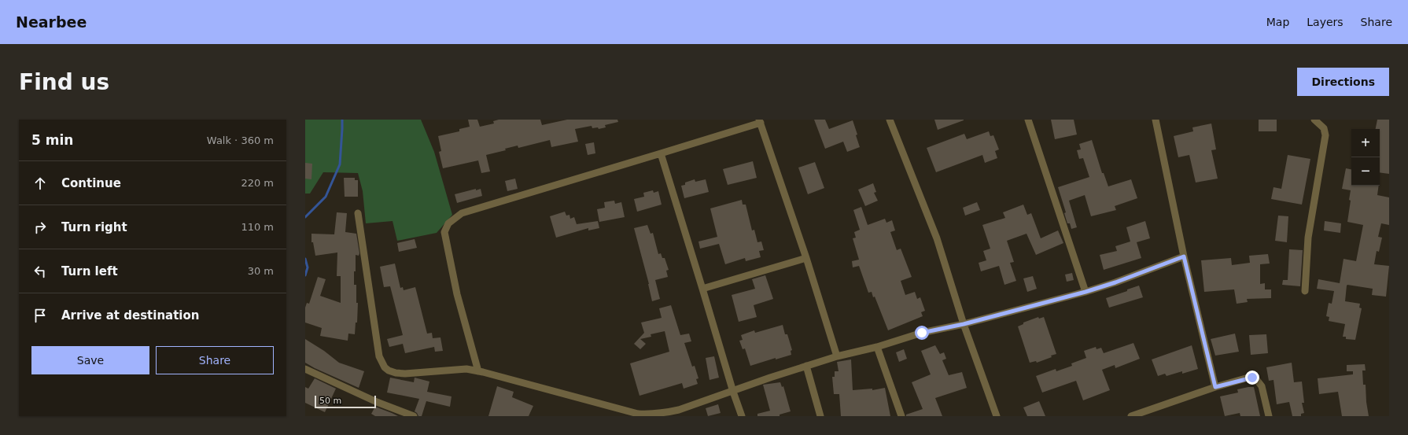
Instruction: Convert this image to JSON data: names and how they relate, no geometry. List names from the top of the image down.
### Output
{
  "scale_bar": "50 m",
  "page": {
    "header": "Nearbee",
    "nav": ["Map", "Layers", "Share"],
    "buttons": [
      "Directions",
      ["Save", "Share"]
    ],
    "title": "Find us",
    "heading": ["5 min", "Walk · 360 m"],
    "map_buttons": ["+", "−"],
    "list": [
      ["Continue", "220 m"],
      ["Turn right", "110 m"],
      ["Turn left", "30 m"],
      "Arrive at destination"
    ],
    "scale": "50 m"
  }
}
